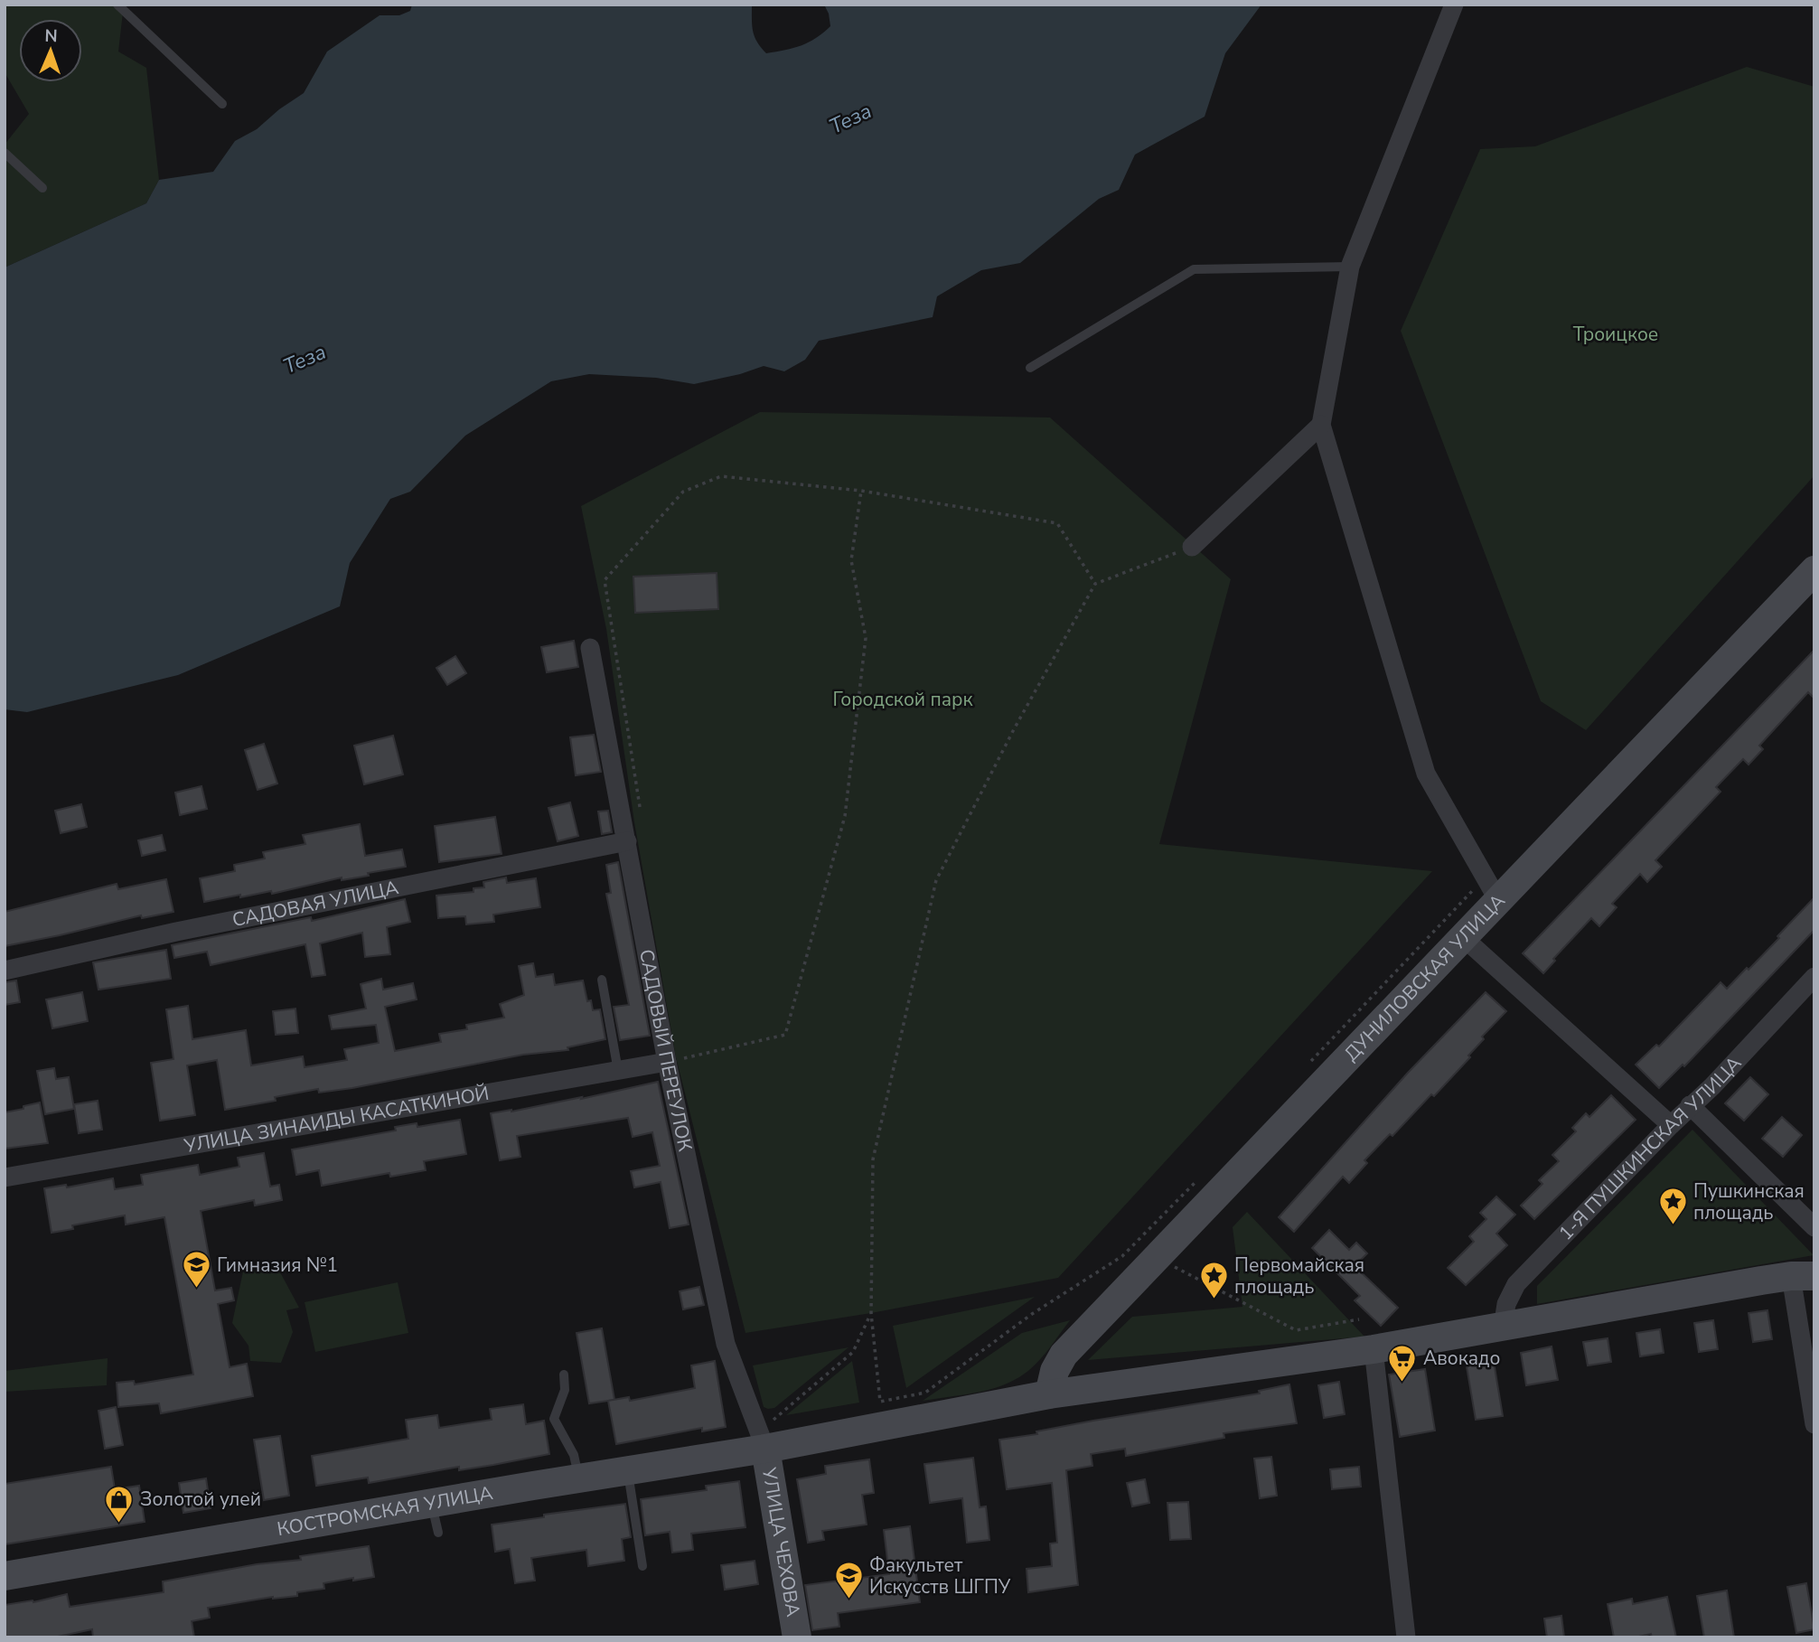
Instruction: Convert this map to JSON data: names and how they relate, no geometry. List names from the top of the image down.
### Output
{
  "streets": {
    "main road": ["ДУНИЛОВСКАЯ УЛИЦА", "КОСТРОМСКАЯ УЛИЦА", "УЛИЦА ЧЕХОВА"],
    "street": [
      "САДОВАЯ УЛИЦА",
      "САДОВЫЙ ПЕРЕУЛОК",
      "УЛИЦА ЗИНАИДЫ КАСАТКИНОЙ",
      "1-Я ПУШКИНСКАЯ УЛИЦА"
    ]
  },
  "crossings": [
    ["САДОВАЯ УЛИЦА", "САДОВЫЙ ПЕРЕУЛОК"],
    ["САДОВЫЙ ПЕРЕУЛОК", "УЛИЦА ЗИНАИДЫ КАСАТКИНОЙ"],
    ["САДОВЫЙ ПЕРЕУЛОК", "КОСТРОМСКАЯ УЛИЦА"],
    ["САДОВЫЙ ПЕРЕУЛОК", "УЛИЦА ЧЕХОВА"],
    ["КОСТРОМСКАЯ УЛИЦА", "УЛИЦА ЧЕХОВА"]
  ],
  "water": ["Теза"],
  "parks": ["Троицкое", "Городской парк"],
  "places": {
    "place": ["Пушкинская площадь", "Первомайская площадь"],
    "school or university": ["Гимназия №1", "Факультет Искусств ШГПУ"],
    "supermarket": ["Авокадо"],
    "shop": ["Золотой улей"]
  },
  "north": "top"
}
